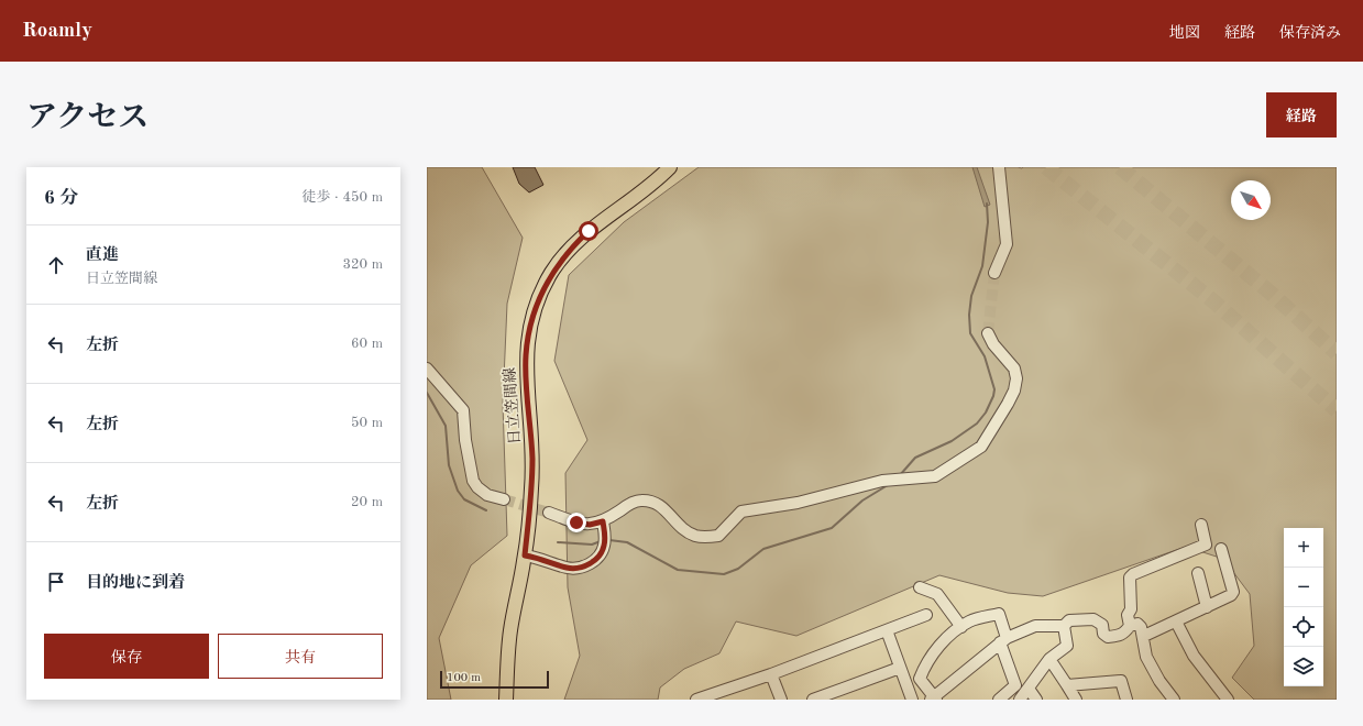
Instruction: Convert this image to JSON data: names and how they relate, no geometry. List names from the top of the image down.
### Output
{
  "streets": {
    "main road": ["日立笠間線"]
  },
  "scale_bar": "100 m",
  "north": "bottom right",
  "page": {
    "header": "Roamly",
    "nav": ["地図", "経路", "保存済み"],
    "title": "アクセス",
    "buttons": [
      "経路",
      ["保存", "共有"]
    ],
    "heading": ["6 分", "徒歩 · 450 m"],
    "list": [
      ["直進", "日立笠間線", "320 m"],
      ["左折", "60 m"],
      ["左折", "50 m"],
      ["左折", "20 m"],
      "目的地に到着"
    ],
    "map_buttons": ["+", "−"],
    "scale": "100 m"
  }
}
